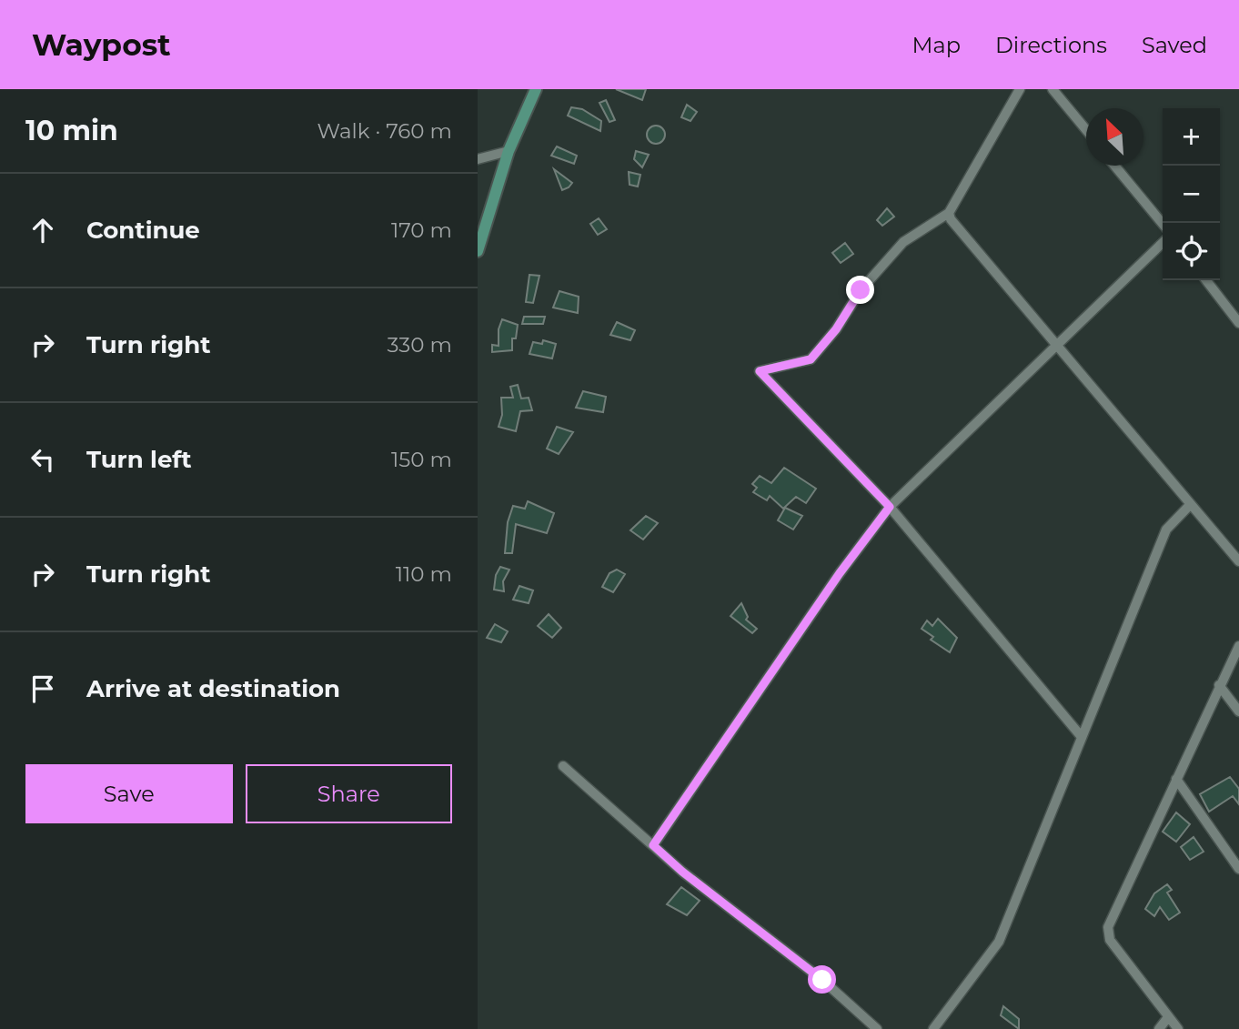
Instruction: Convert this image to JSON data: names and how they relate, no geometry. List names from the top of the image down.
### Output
{
  "north": "top left",
  "page": {
    "header": "Waypost",
    "nav": ["Map", "Directions", "Saved"],
    "heading": ["10 min", "Walk · 760 m"],
    "map_buttons": ["+", "−"],
    "list": [
      ["Continue", "170 m"],
      ["Turn right", "330 m"],
      ["Turn left", "150 m"],
      ["Turn right", "110 m"],
      "Arrive at destination"
    ],
    "buttons": ["Save", "Share"]
  }
}
